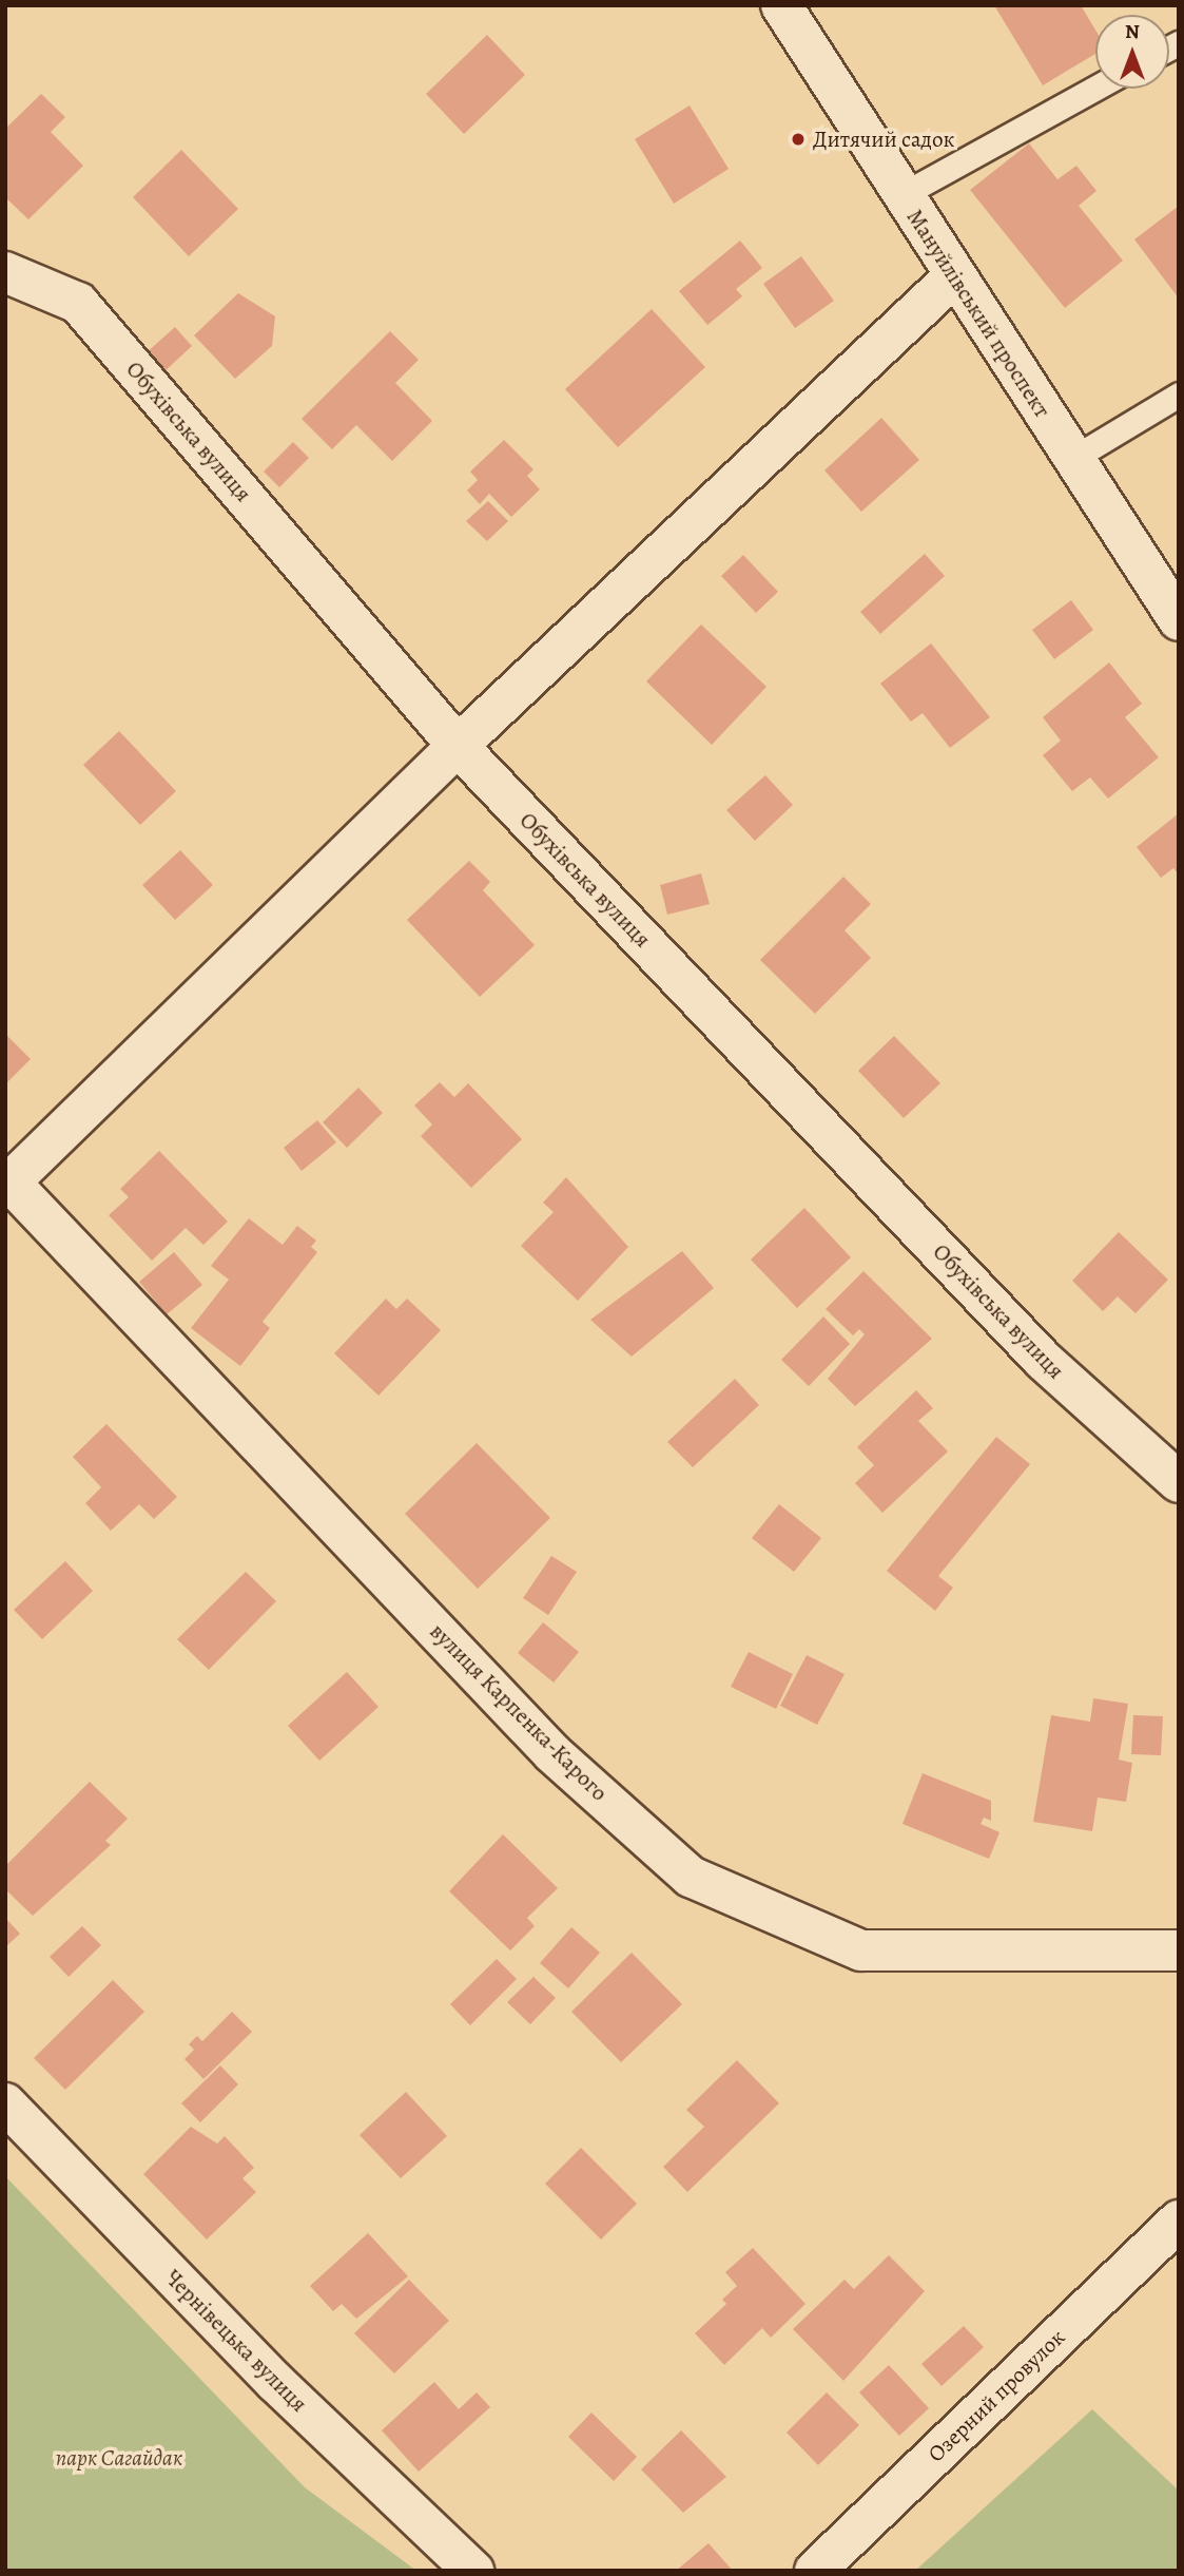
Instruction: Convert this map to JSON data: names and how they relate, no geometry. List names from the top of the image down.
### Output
{
  "streets": {
    "street": [
      "Мануйлівський проспект",
      "Обухівська вулиця",
      "вулиця Карпенка-Карого",
      "Чернівецька вулиця",
      "Озерний провулок"
    ]
  },
  "parks": ["парк Сагайдак"],
  "places": ["Дитячий садок"],
  "north": "top"
}
